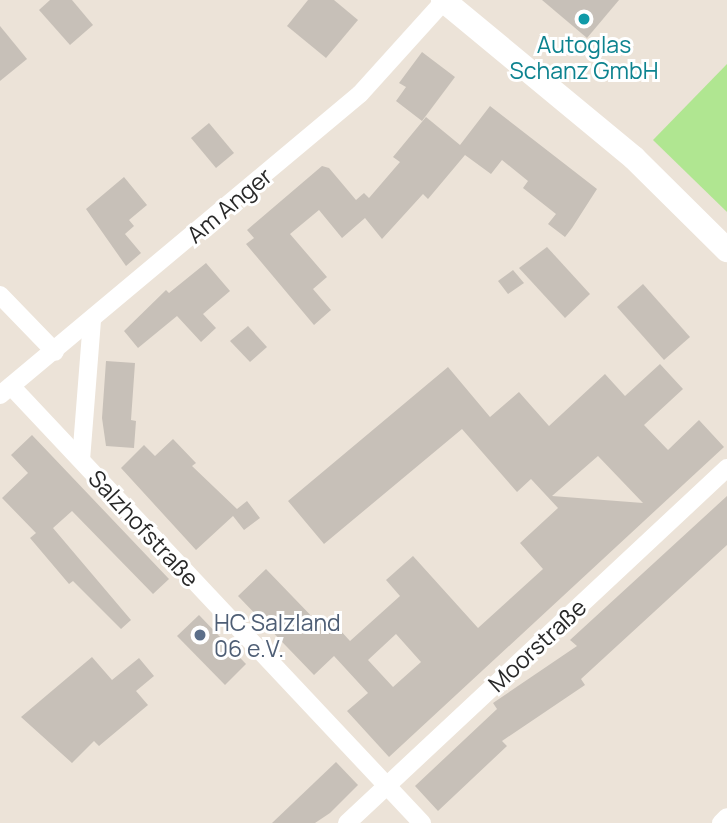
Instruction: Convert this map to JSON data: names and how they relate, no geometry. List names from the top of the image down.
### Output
{
  "streets": {
    "street": ["Am Anger", "Salzhofstraße", "Moorstraße"]
  },
  "crossings": [
    ["Am Anger", "Salzhofstraße"],
    ["Salzhofstraße", "Moorstraße"]
  ],
  "places": ["Autoglas Schanz GmbH", "HC Salzland 06 e.V."]
}
